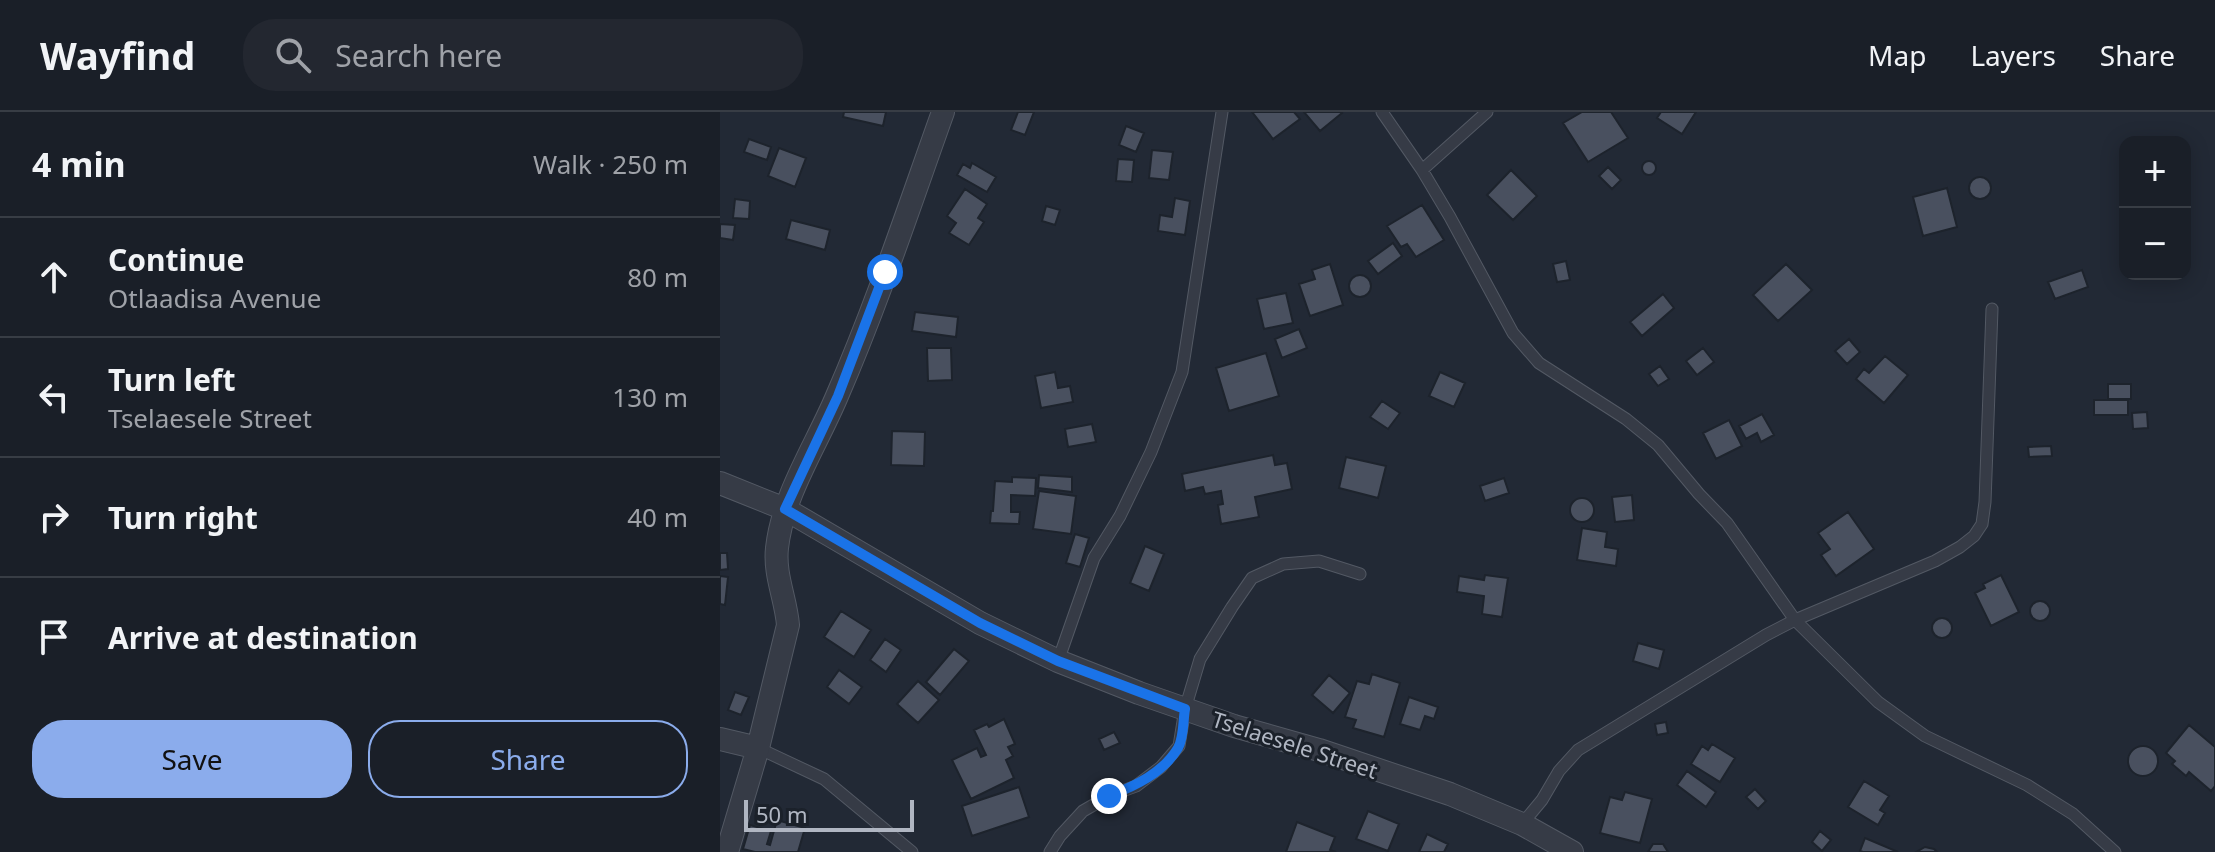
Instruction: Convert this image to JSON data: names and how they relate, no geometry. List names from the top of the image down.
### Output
{
  "streets": {
    "street": ["Tselaesele Street"]
  },
  "scale_bar": "50 m",
  "page": {
    "header": "Wayfind",
    "search": "Search here",
    "nav": ["Map", "Layers", "Share"],
    "heading": ["4 min", "Walk · 250 m"],
    "map_buttons": ["+", "−"],
    "list": [
      ["Continue", "Otlaadisa Avenue", "80 m"],
      ["Turn left", "Tselaesele Street", "130 m"],
      ["Turn right", "40 m"],
      "Arrive at destination"
    ],
    "buttons": ["Save", "Share"],
    "scale": "50 m"
  }
}
